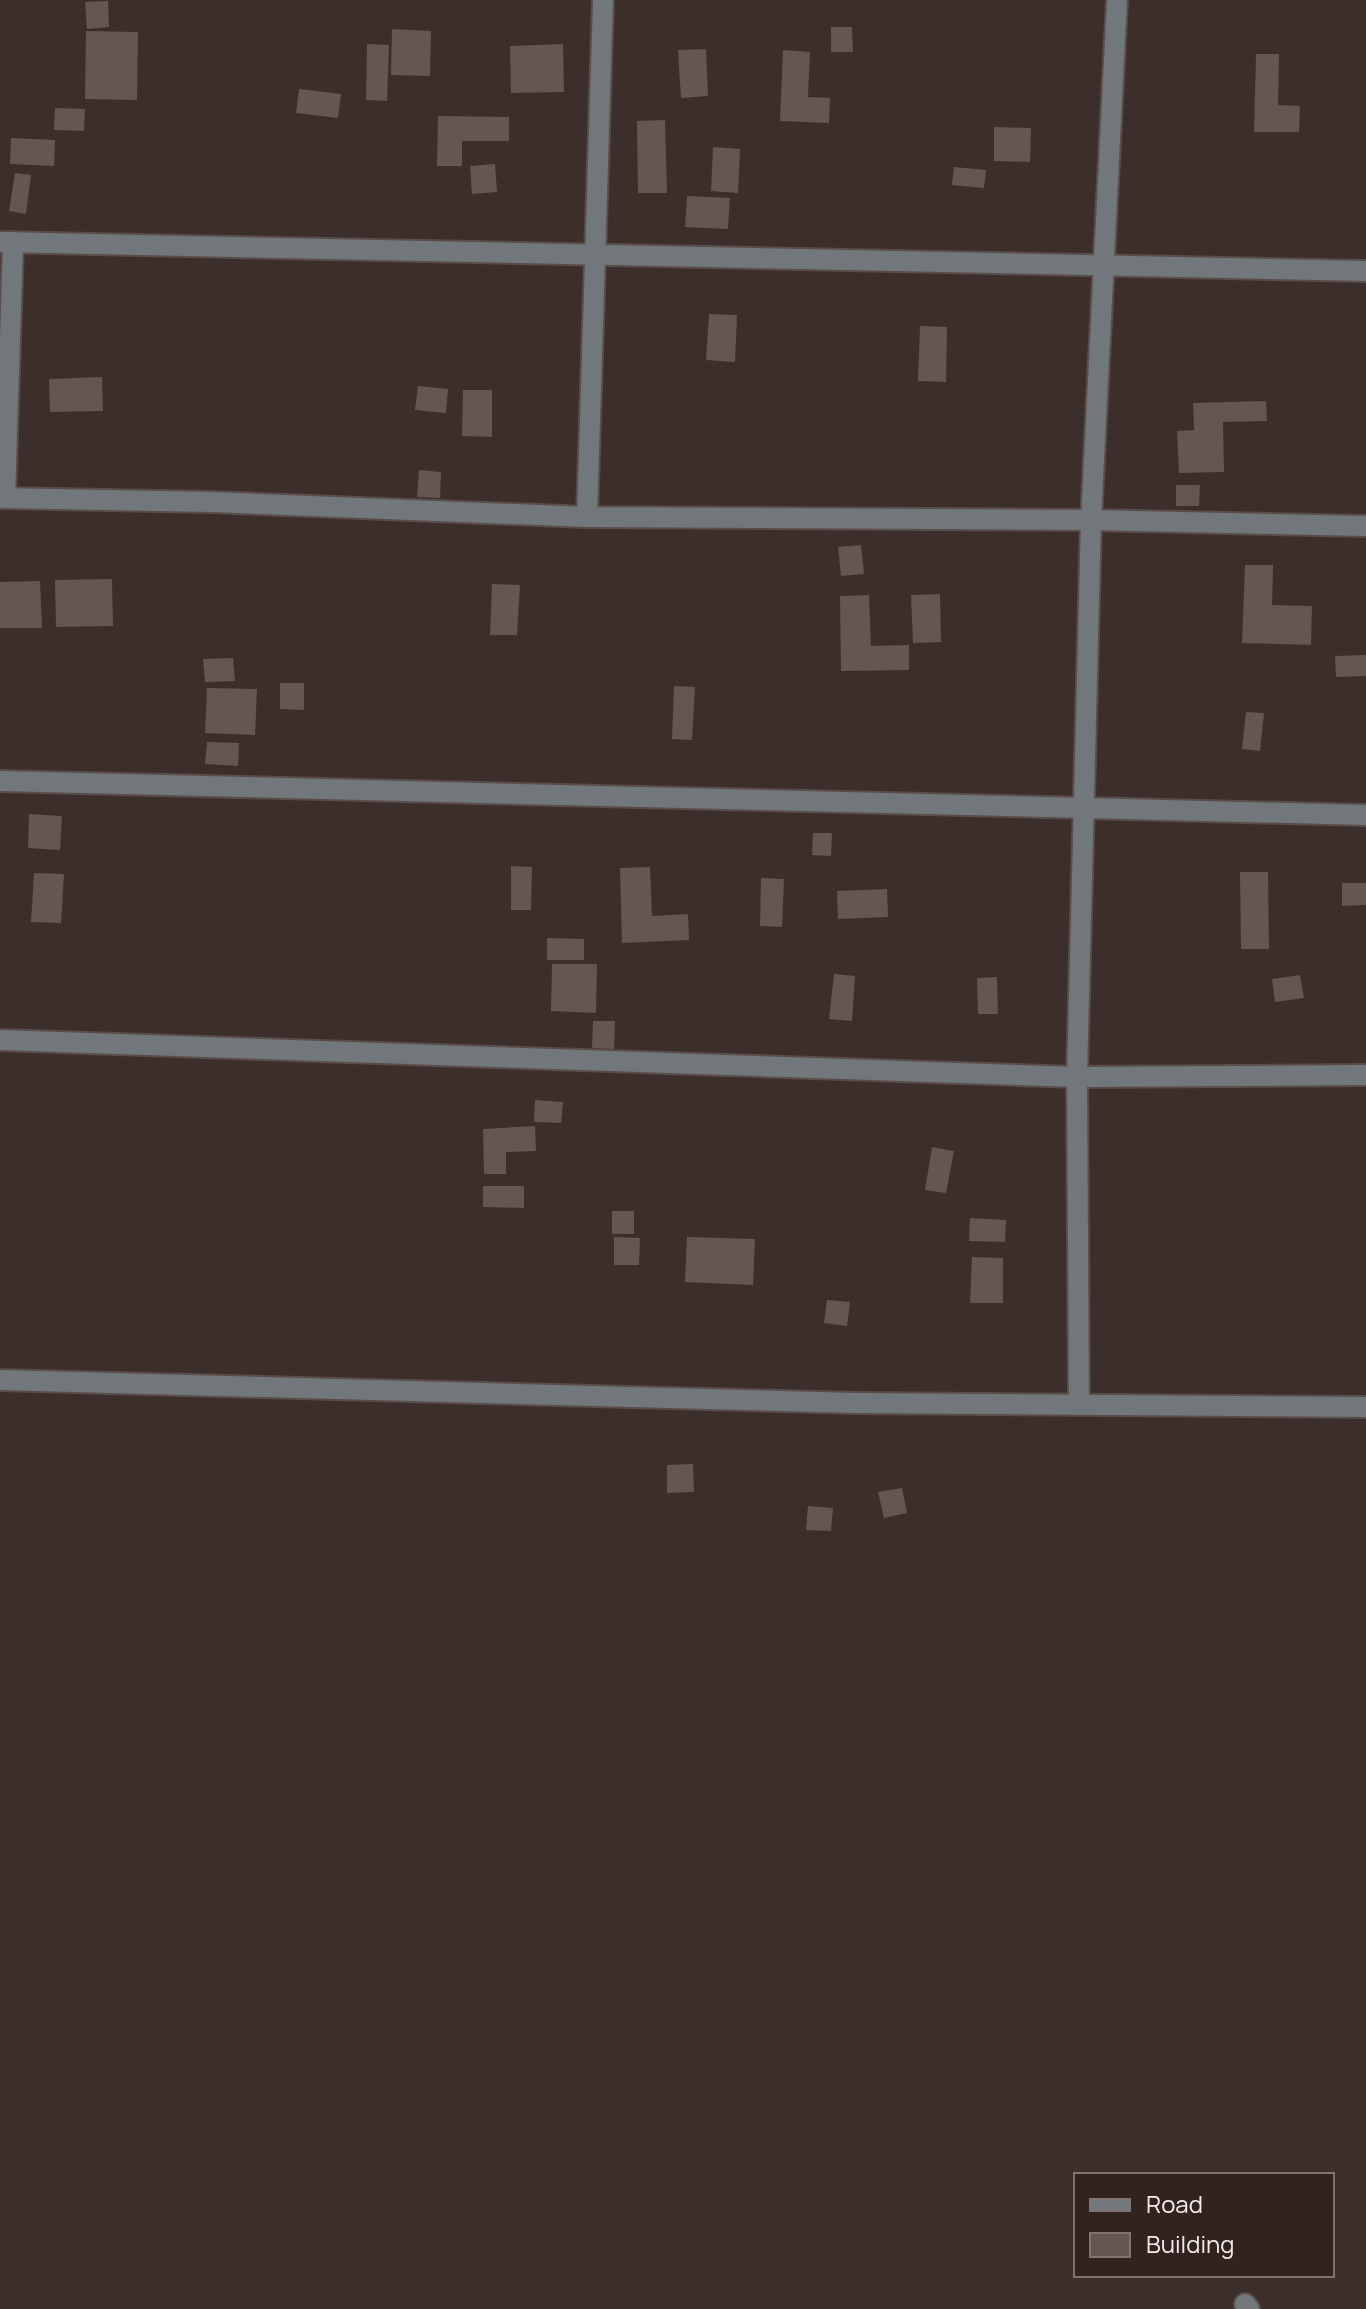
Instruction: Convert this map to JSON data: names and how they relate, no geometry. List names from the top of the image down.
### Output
{
  "legend": ["Road", "Building"]
}
